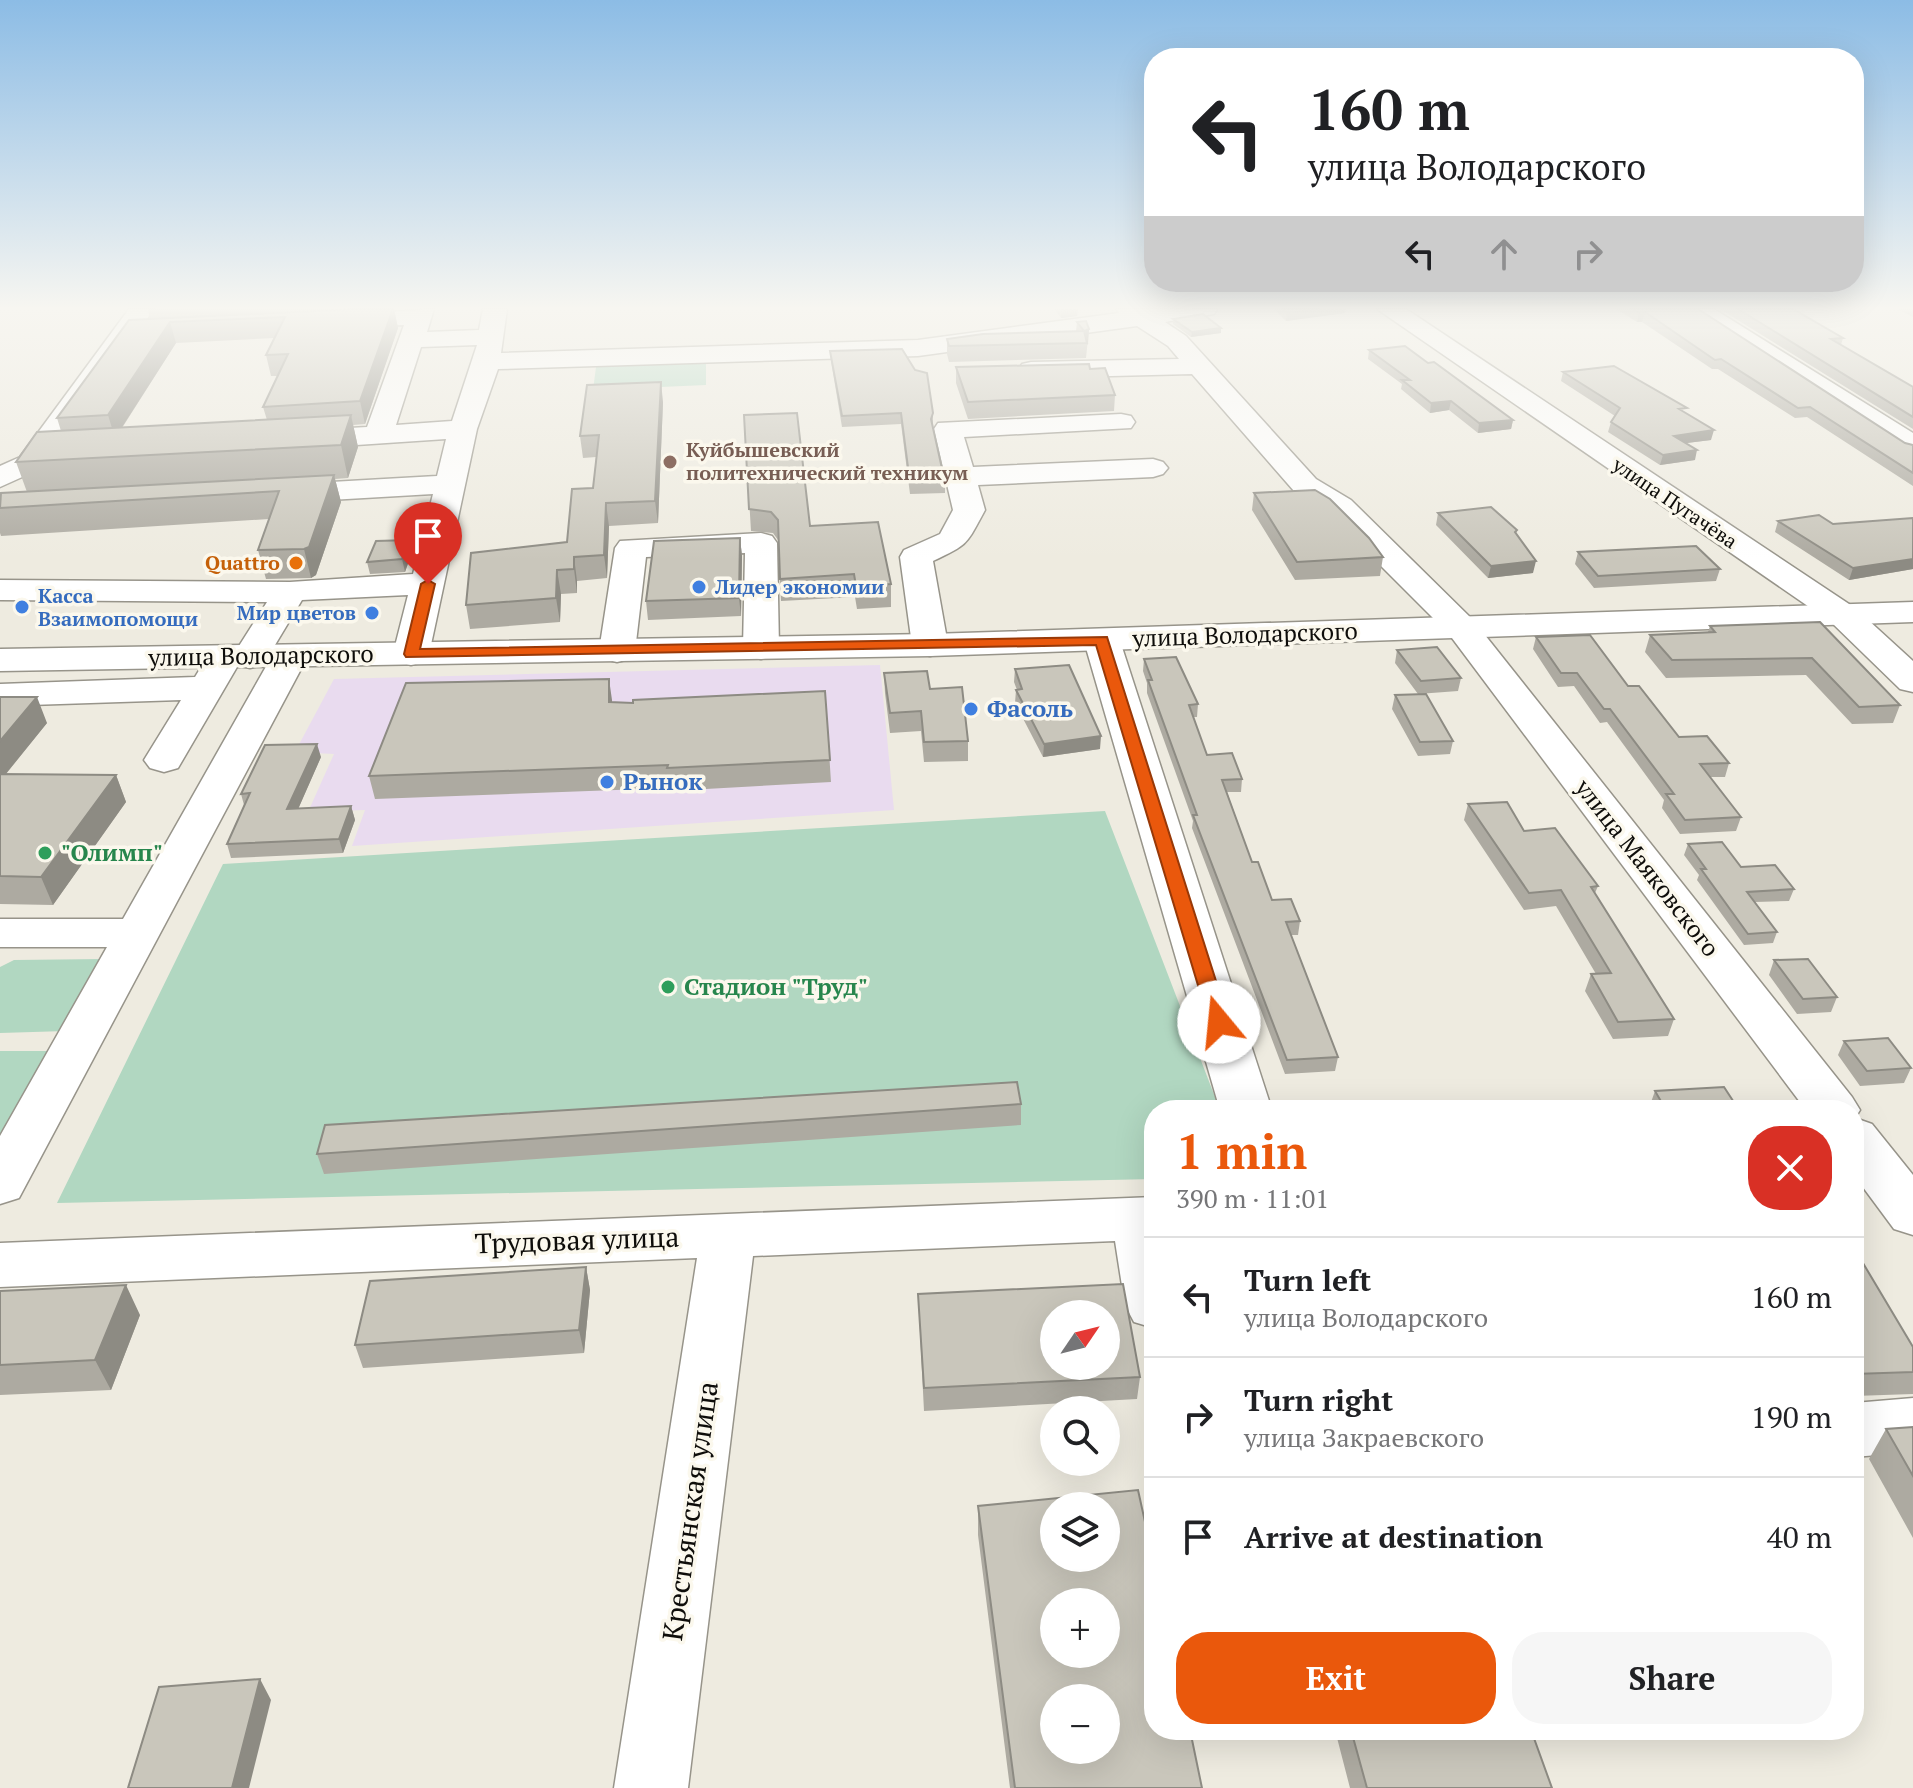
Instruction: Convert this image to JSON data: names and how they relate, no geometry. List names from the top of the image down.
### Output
{
  "streets": {
    "street": [
      "улица Пугачёва",
      "улица Володарского",
      "улица Маяковского",
      "Трудовая улица",
      "Крестьянская улица"
    ]
  },
  "crossings": [
    ["улица Пугачёва", "улица Володарского"],
    ["улица Володарского", "улица Маяковского"],
    ["Трудовая улица", "Крестьянская улица"]
  ],
  "places": [
    "Куйбышевский политехнический техникум",
    "Quattro",
    "Лидер экономии",
    "Касса Взаимопомощи",
    "Мир цветов",
    "Фасоль",
    "Рынок",
    "\"Олимп\"",
    "Стадион \"Труд\""
  ],
  "north": "top right",
  "page": {
    "turn": ["160 m", "улица Володарского"],
    "heading": ["1 min", "390 m · 11:01"],
    "list": [
      {
        "name": "Turn left",
        "note": "улица Володарского",
        "value": "160 m"
      },
      {
        "name": "Turn right",
        "note": "улица Закраевского",
        "value": "190 m"
      },
      {
        "name": "Arrive at destination",
        "value": "40 m"
      }
    ],
    "map_buttons": ["+", "−"],
    "buttons": ["Exit", "Share"]
  }
}
